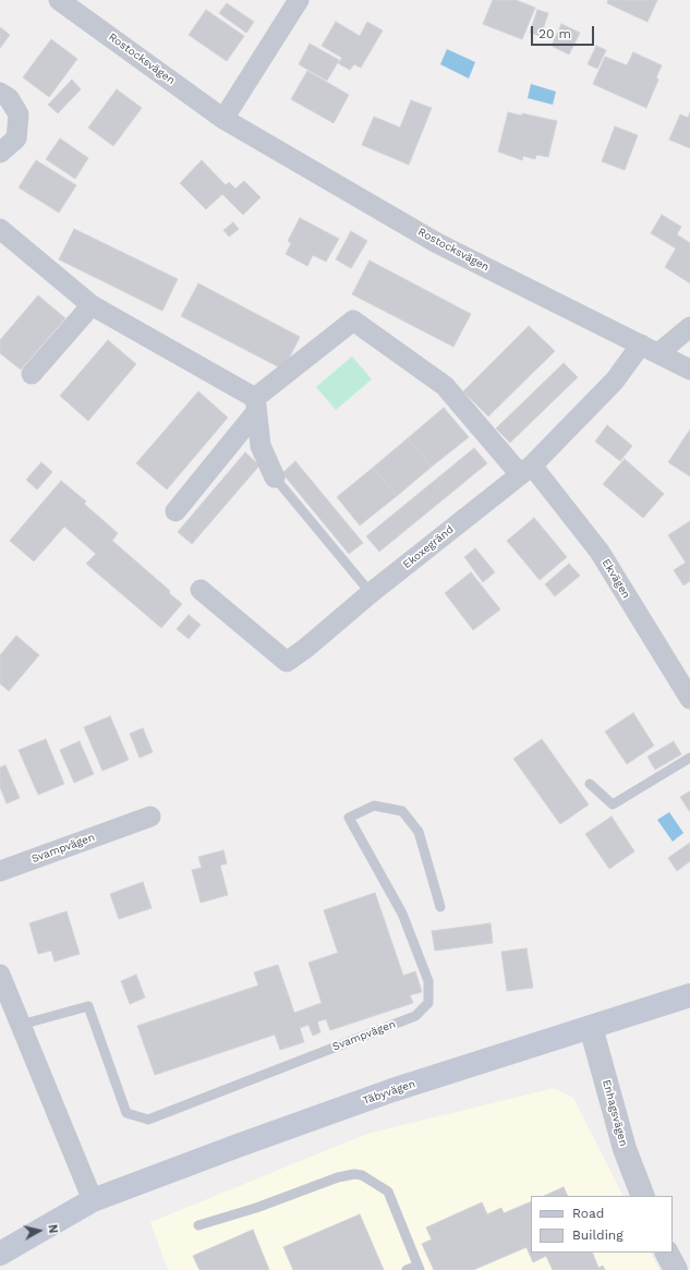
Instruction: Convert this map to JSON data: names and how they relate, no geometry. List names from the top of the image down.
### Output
{
  "streets": {
    "main road": ["Täbyvägen"],
    "street": [
      "Rostocksvägen",
      "Ekoxegränd",
      "Ekvägen",
      "Svampvägen",
      "Enhagsvägen"
    ]
  },
  "crossings": [
    ["Rostocksvägen", "Ekoxegränd"],
    ["Ekoxegränd", "Ekvägen"],
    ["Täbyvägen", "Enhagsvägen"]
  ],
  "legend": ["Road", "Building"],
  "scale_bar": "20 m",
  "north": "right"
}
